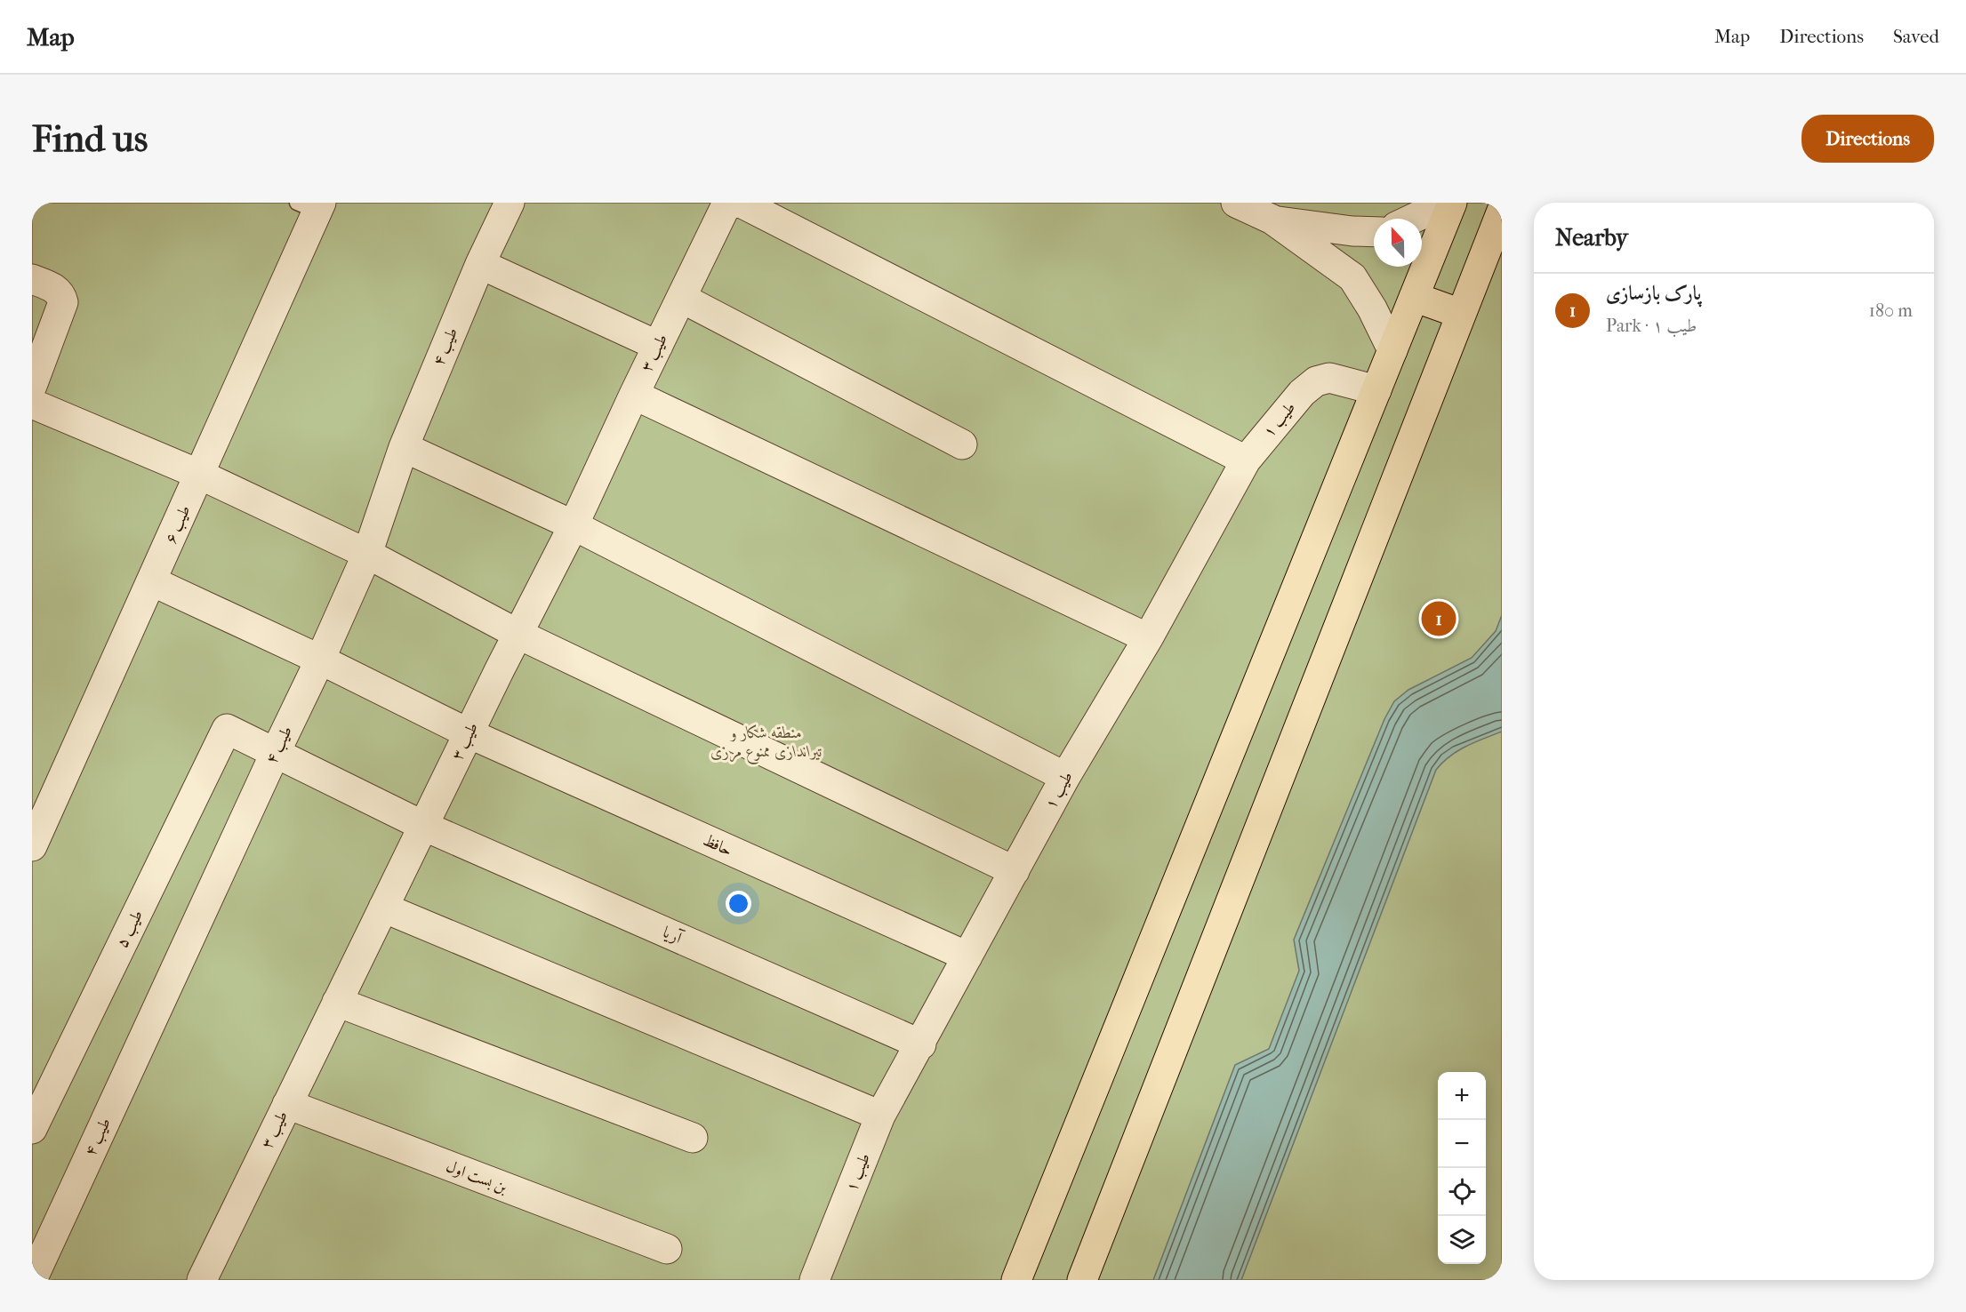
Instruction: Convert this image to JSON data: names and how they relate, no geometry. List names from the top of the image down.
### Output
{
  "streets": {
    "street": [
      "طیب ۴",
      "طیب ۳",
      "طیب ۱",
      "طیب ۶",
      "حافظ",
      "طیب ۵",
      "آریا",
      "بن بست اول"
    ]
  },
  "crossings": [
    ["طیب ۴", "حافظ"],
    ["طیب ۴", "آریا"],
    ["طیب ۳", "حافظ"],
    ["طیب ۳", "آریا"],
    ["طیب ۳", "بن بست اول"],
    ["طیب ۱", "حافظ"],
    ["طیب ۱", "آریا"],
    ["طیب ۶", "حافظ"],
    ["طیب ۵", "آریا"]
  ],
  "parks": ["منطقه شکار و تیراندازی ممنوع مرزی"],
  "north": "top",
  "page": {
    "header": "Map",
    "nav": ["Map", "Directions", "Saved"],
    "buttons": "Directions",
    "title": "Find us",
    "heading": "Nearby",
    "list": [
      {
        "mark": "1",
        "name": "پارک بازسازی",
        "note": "Park · طیب ۱",
        "value": "180 m"
      }
    ],
    "pins": "1",
    "map_buttons": ["+", "−"]
  }
}
